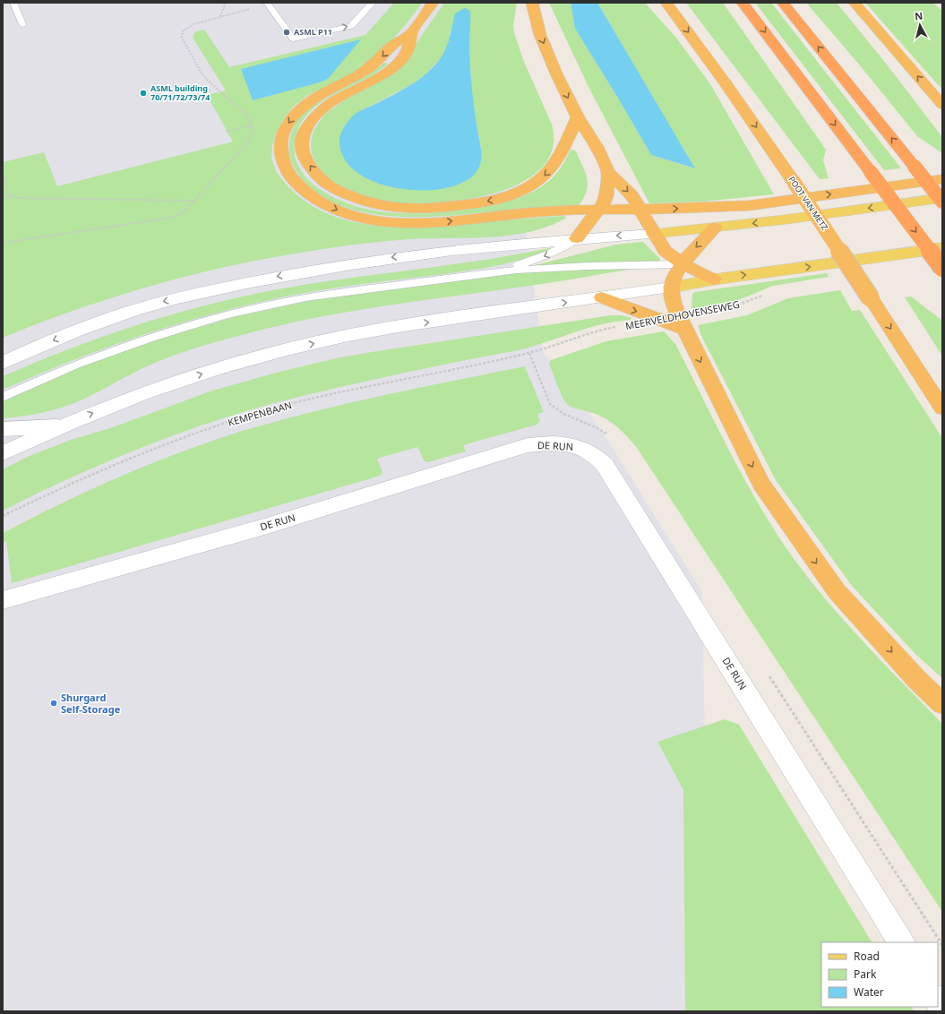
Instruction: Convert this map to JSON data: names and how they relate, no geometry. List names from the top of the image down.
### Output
{
  "streets": {
    "highway": ["POOT VAN METZ"],
    "main road": ["DE RUN"],
    "path": ["MEERVELDHOVENSEWEG", "KEMPENBAAN"]
  },
  "crossings": [
    ["MEERVELDHOVENSEWEG", "KEMPENBAAN"]
  ],
  "places": ["ASML P11", "ASML building 70/71/72/73/74", "Shurgard Self-Storage"],
  "legend": ["Road", "Park", "Water"],
  "north": "top"
}
